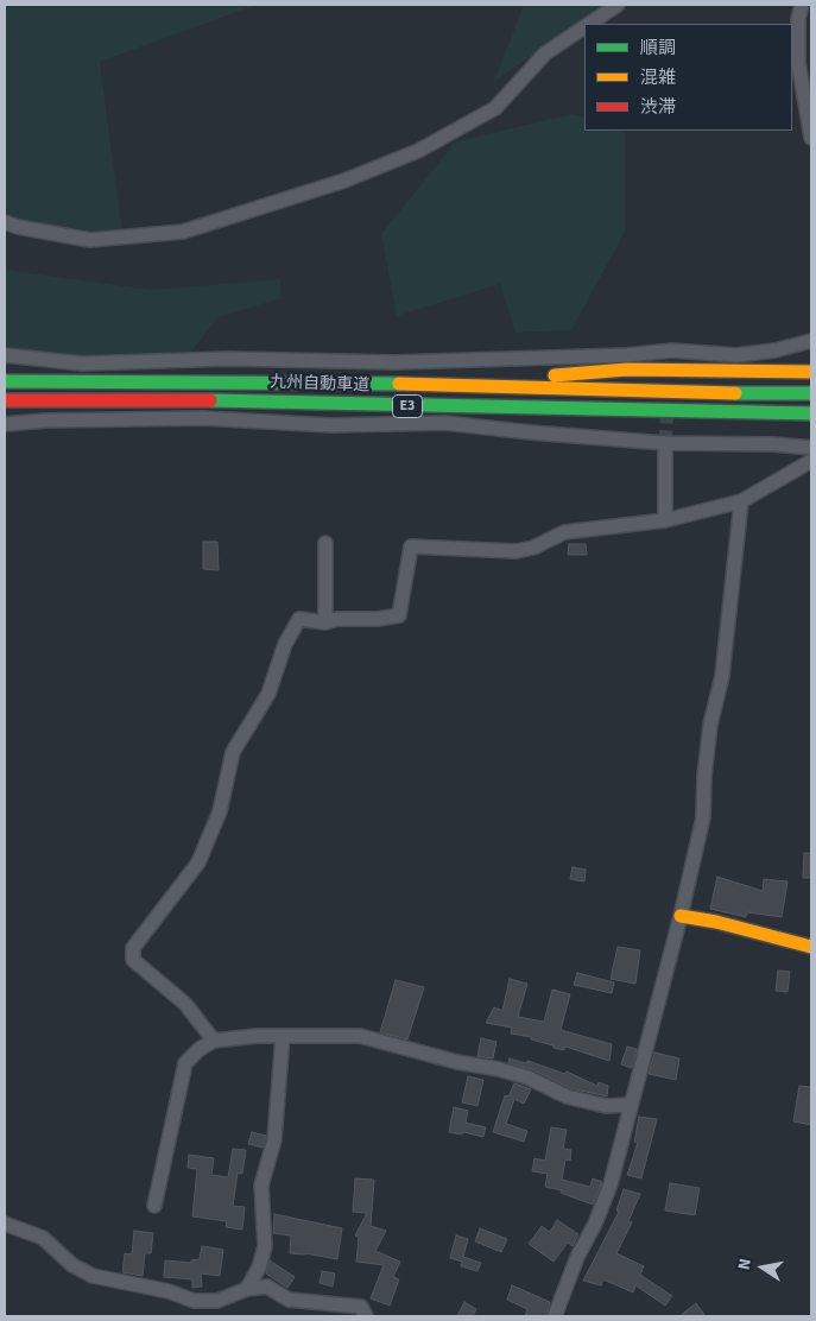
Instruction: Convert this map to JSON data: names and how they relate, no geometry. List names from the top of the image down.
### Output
{
  "streets": {
    "main road": ["九州自動車道", "E3"]
  },
  "legend": ["順調", "混雑", "渋滞"],
  "north": "left"
}
